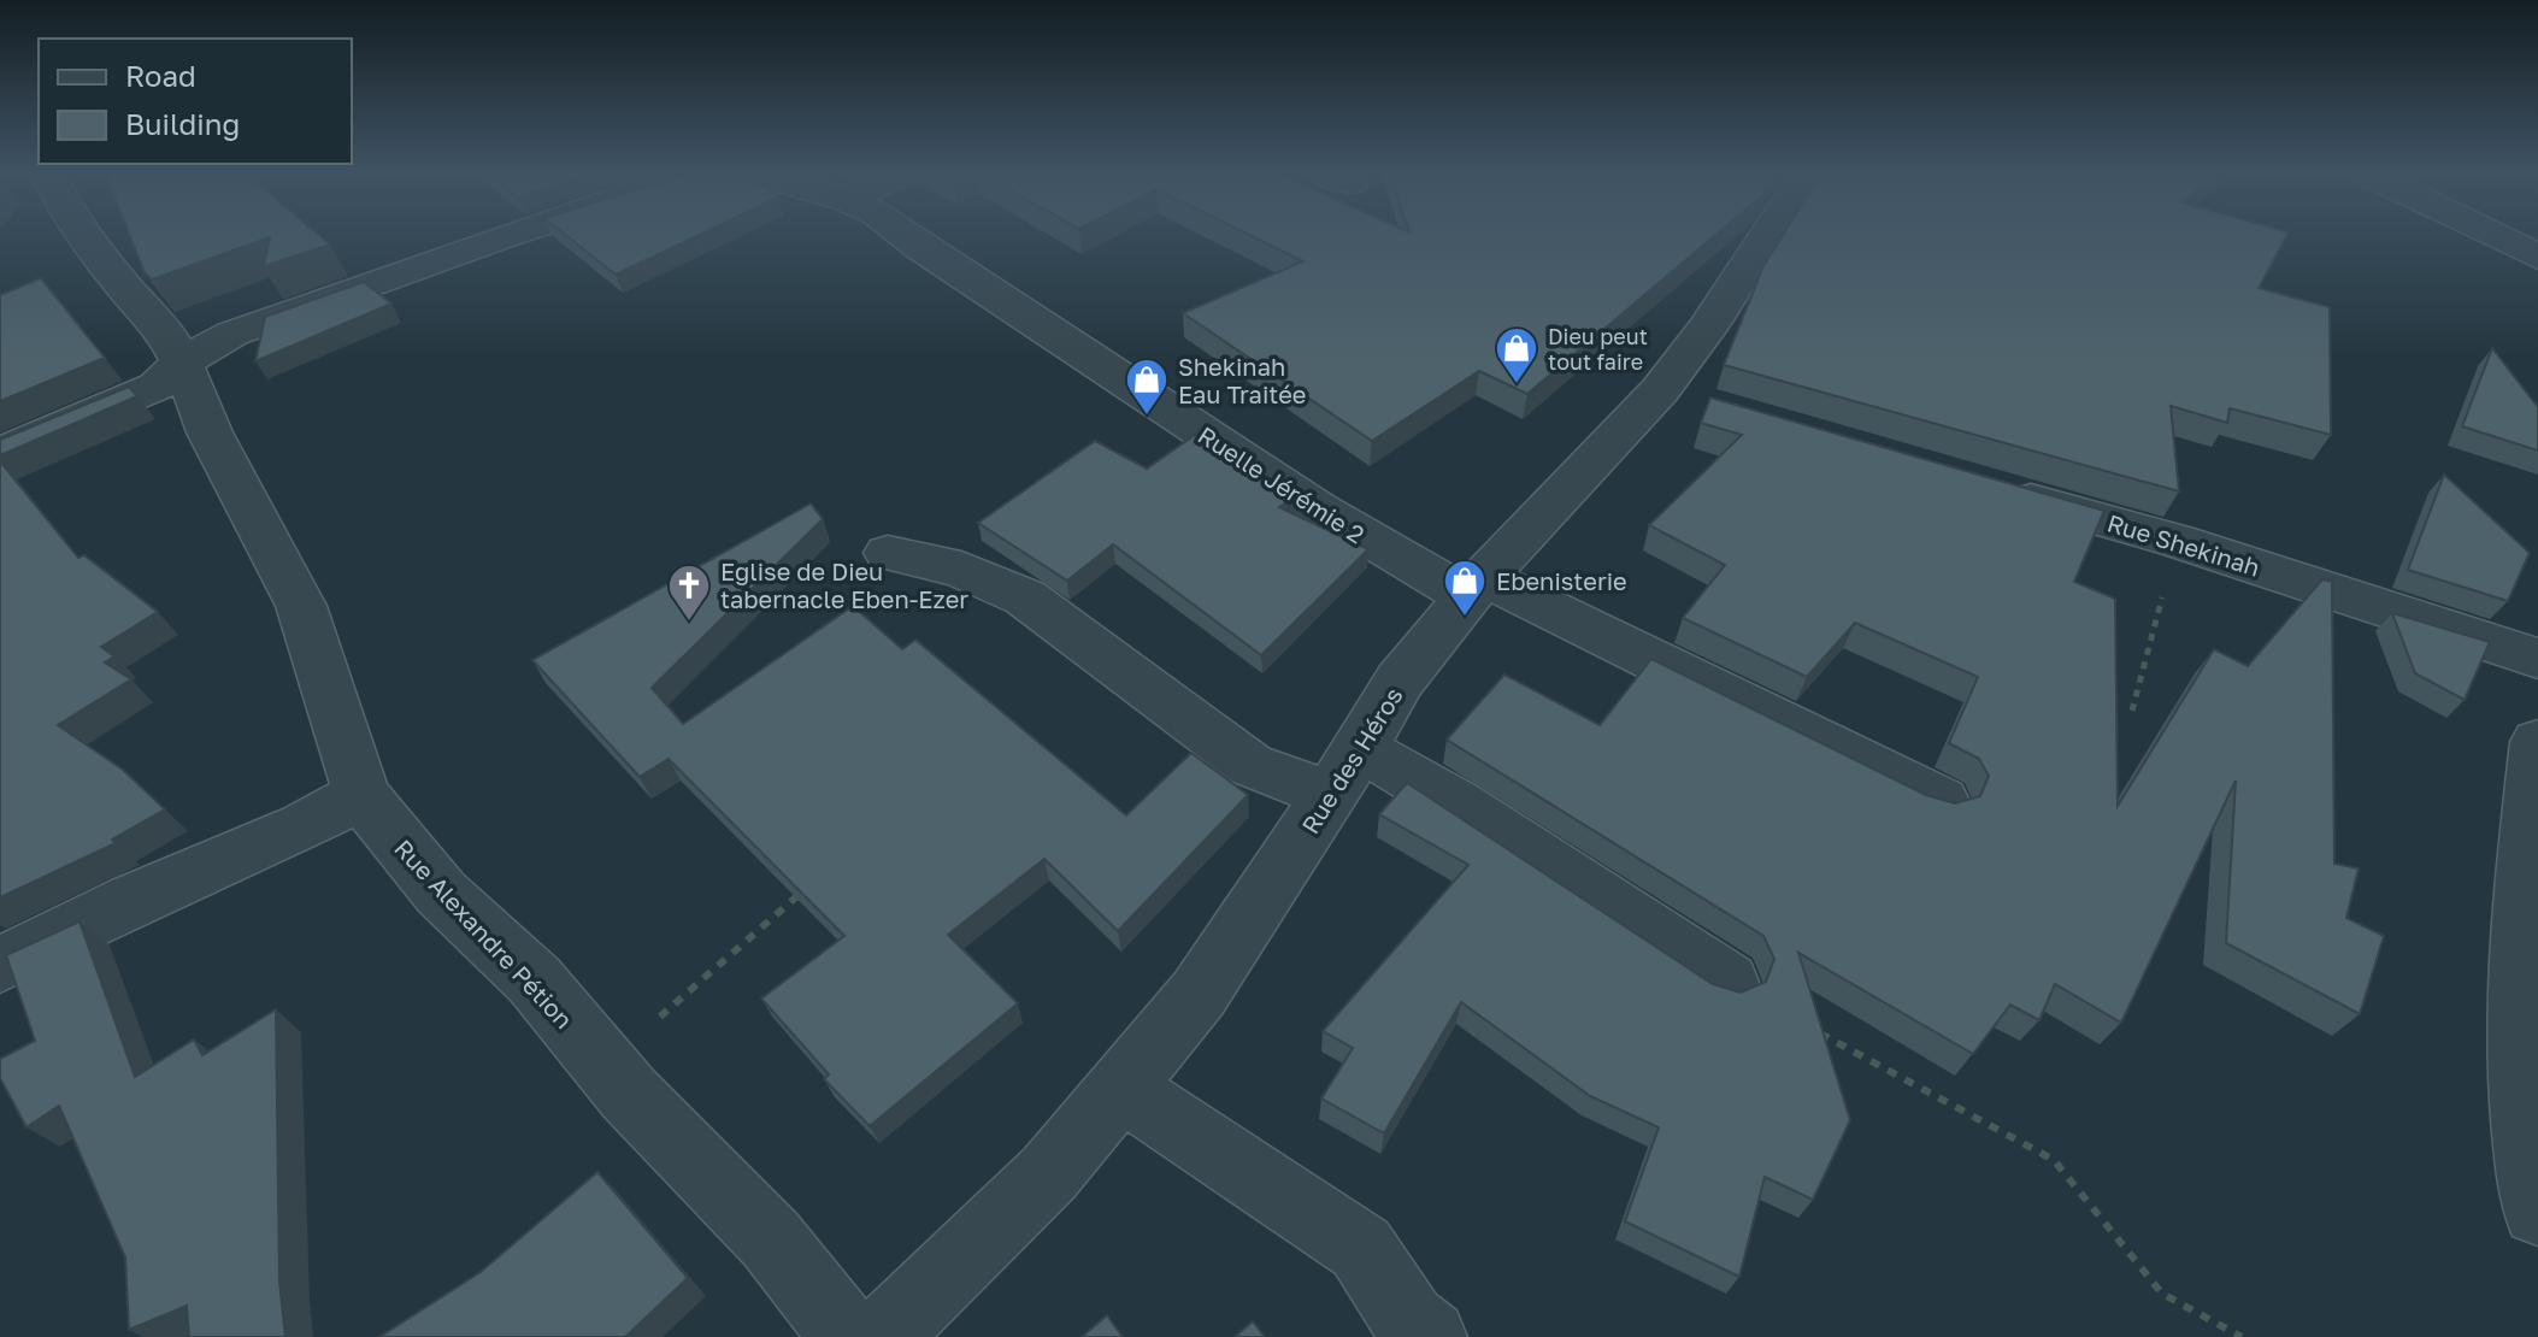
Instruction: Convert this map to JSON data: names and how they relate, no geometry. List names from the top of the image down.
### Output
{
  "streets": {
    "street": [
      "Ruelle Jérémie 2",
      "Rue Shekinah",
      "Rue des Héros",
      "Rue Alexandre Pétion"
    ]
  },
  "crossings": [
    ["Ruelle Jérémie 2", "Rue des Héros"]
  ],
  "places": {
    "shop": ["Dieu peut tout faire", "Shekinah Eau Traitée", "Ebenisterie"],
    "church": ["Eglise de Dieu tabernacle Eben-Ezer"]
  },
  "legend": ["Road", "Building"]
}
